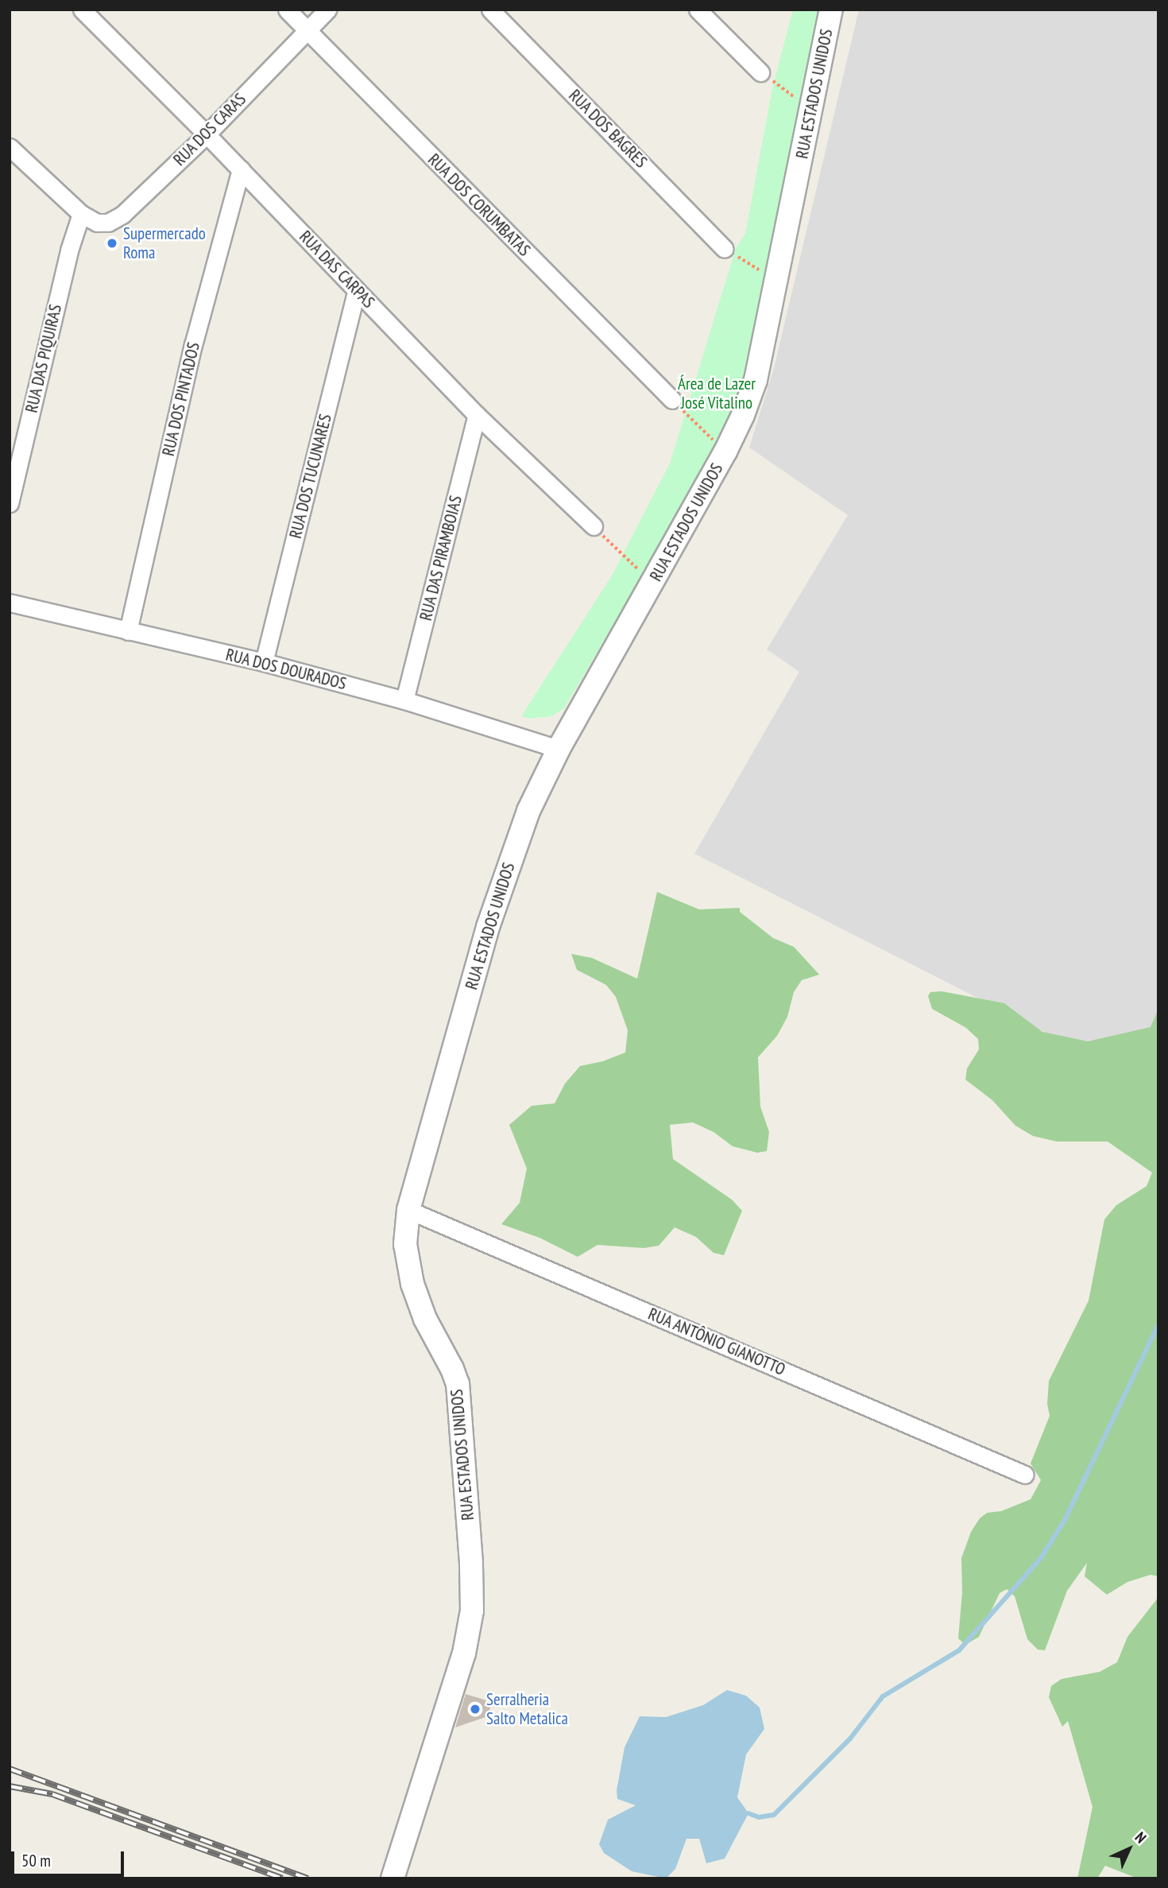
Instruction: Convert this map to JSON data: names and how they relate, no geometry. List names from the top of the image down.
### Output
{
  "streets": {
    "street": [
      "RUA ESTADOS UNIDOS",
      "RUA DOS BAGRES",
      "RUA DOS CARAS",
      "RUA DOS CORUMBATAS",
      "RUA DAS CARPAS",
      "RUA DAS PIQUIRAS",
      "RUA DOS PINTADOS",
      "RUA DOS TUCUNARES",
      "RUA DAS PIRAMBOIAS",
      "RUA DOS DOURADOS",
      "RUA ANTÔNIO GIANOTTO"
    ]
  },
  "crossings": [
    ["RUA ESTADOS UNIDOS", "RUA DOS DOURADOS"],
    ["RUA ESTADOS UNIDOS", "RUA ANTÔNIO GIANOTTO"],
    ["RUA DOS CARAS", "RUA DOS CORUMBATAS"],
    ["RUA DOS CARAS", "RUA DAS CARPAS"],
    ["RUA DOS CARAS", "RUA DAS PIQUIRAS"],
    ["RUA DAS CARPAS", "RUA DOS PINTADOS"],
    ["RUA DAS CARPAS", "RUA DOS TUCUNARES"],
    ["RUA DAS CARPAS", "RUA DAS PIRAMBOIAS"],
    ["RUA DOS PINTADOS", "RUA DOS DOURADOS"],
    ["RUA DOS TUCUNARES", "RUA DOS DOURADOS"],
    ["RUA DAS PIRAMBOIAS", "RUA DOS DOURADOS"]
  ],
  "parks": ["Área de Lazer José Vitalino"],
  "places": ["Supermercado Roma", "Serralheria Salto Metalica"],
  "scale_bar": "50 m",
  "north": "top right"
}
